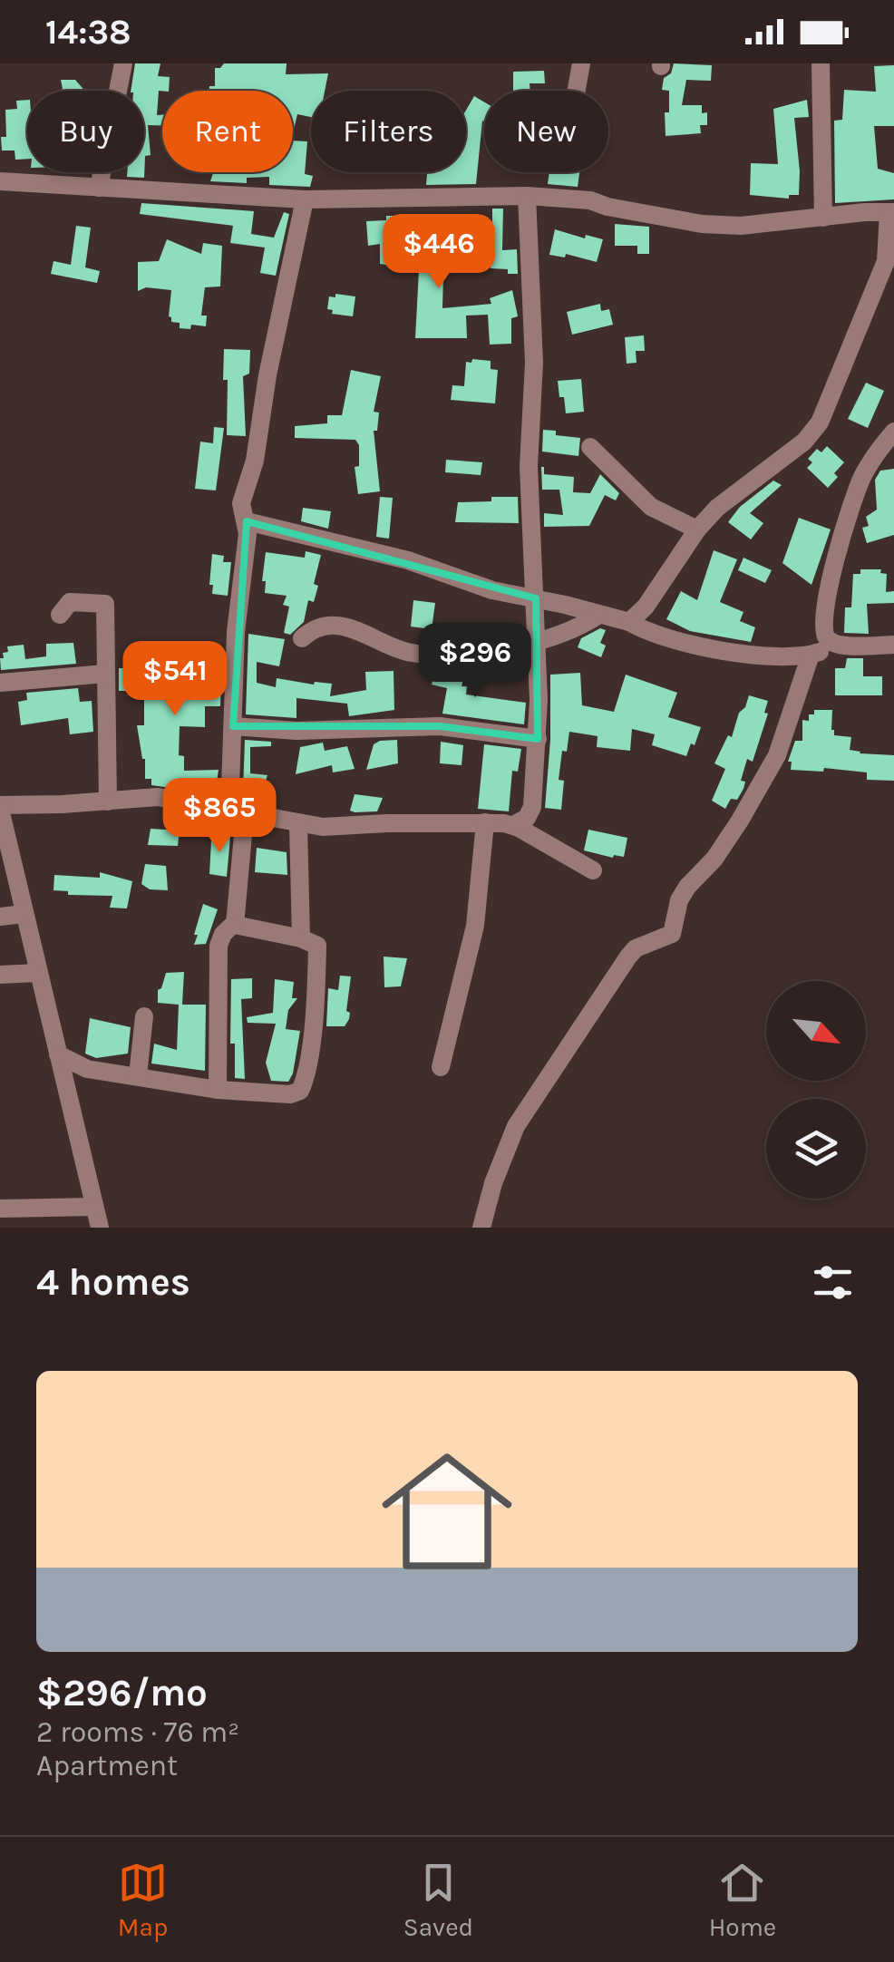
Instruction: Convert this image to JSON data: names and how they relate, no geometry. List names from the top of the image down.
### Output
{
  "north": "bottom right",
  "page": {
    "status": "14:38",
    "chip": [
      "Buy",
      "Rent",
      "Filters",
      "New"
    ],
    "price": [
      "$446",
      "$296",
      "$541",
      "$865"
    ],
    "heading": "4 homes",
    "list": [
      {
        "name": "$296/mo",
        "note": "2 rooms · 76 m² · Apartment"
      }
    ],
    "tabs": ["Map", "Saved", "Home"]
  }
}
